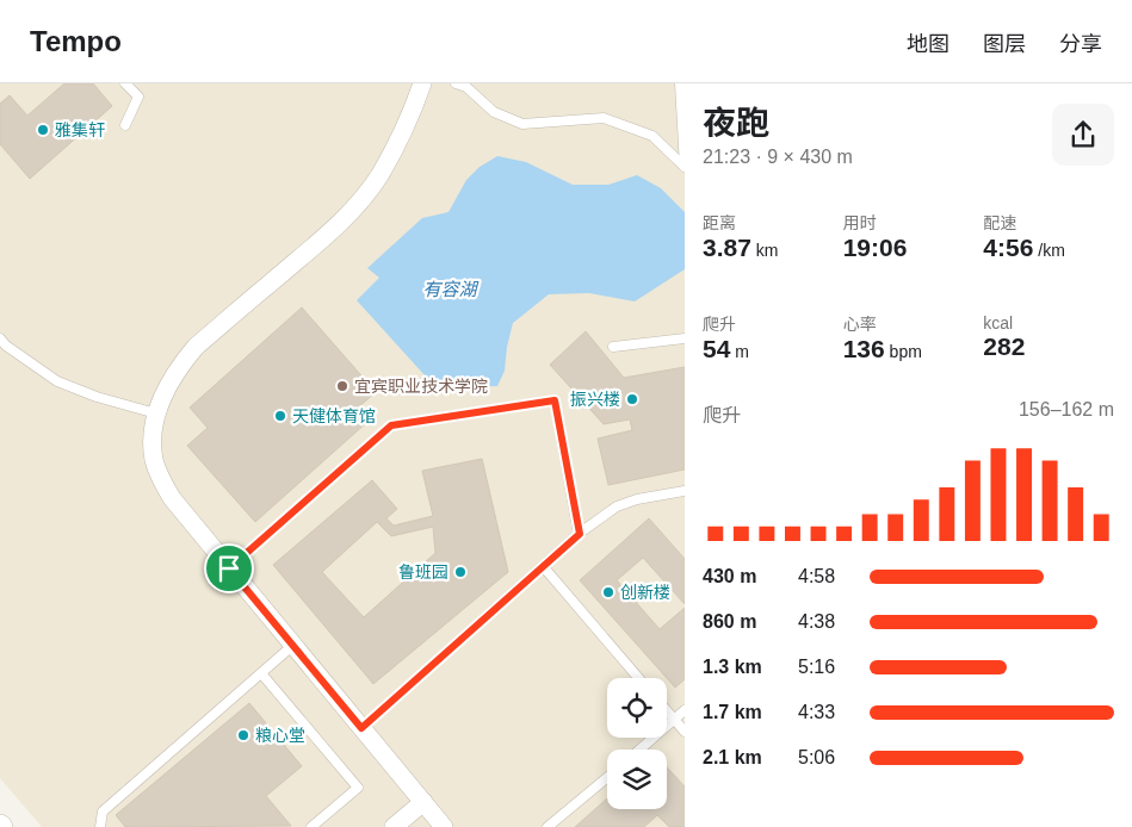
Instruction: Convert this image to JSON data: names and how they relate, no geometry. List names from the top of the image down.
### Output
{
  "water": ["有容湖"],
  "places": [
    "雅集轩",
    "宜宾职业技术学院",
    "振兴楼",
    "天健体育馆",
    "鲁班园",
    "创新楼",
    "粮心堂"
  ],
  "page": {
    "header": "Tempo",
    "nav": ["地图", "图层", "分享"],
    "heading": ["夜跑", "21:23 · 9 × 430 m"],
    "stats": [
      ["距离", "3.87 km"],
      ["用时", "19:06"],
      ["配速", "4:56 /km"],
      ["爬升", "54 m"],
      ["心率", "136 bpm"],
      ["kcal", "282"]
    ],
    "chart": ["爬升", "156–162 m"],
    "list": [
      {
        "name": "430 m",
        "note": "4:58"
      },
      {
        "name": "860 m",
        "note": "4:38"
      },
      {
        "name": "1.3 km",
        "note": "5:16"
      },
      {
        "name": "1.7 km",
        "note": "4:33"
      },
      {
        "name": "2.1 km",
        "note": "5:06"
      }
    ]
  }
}
